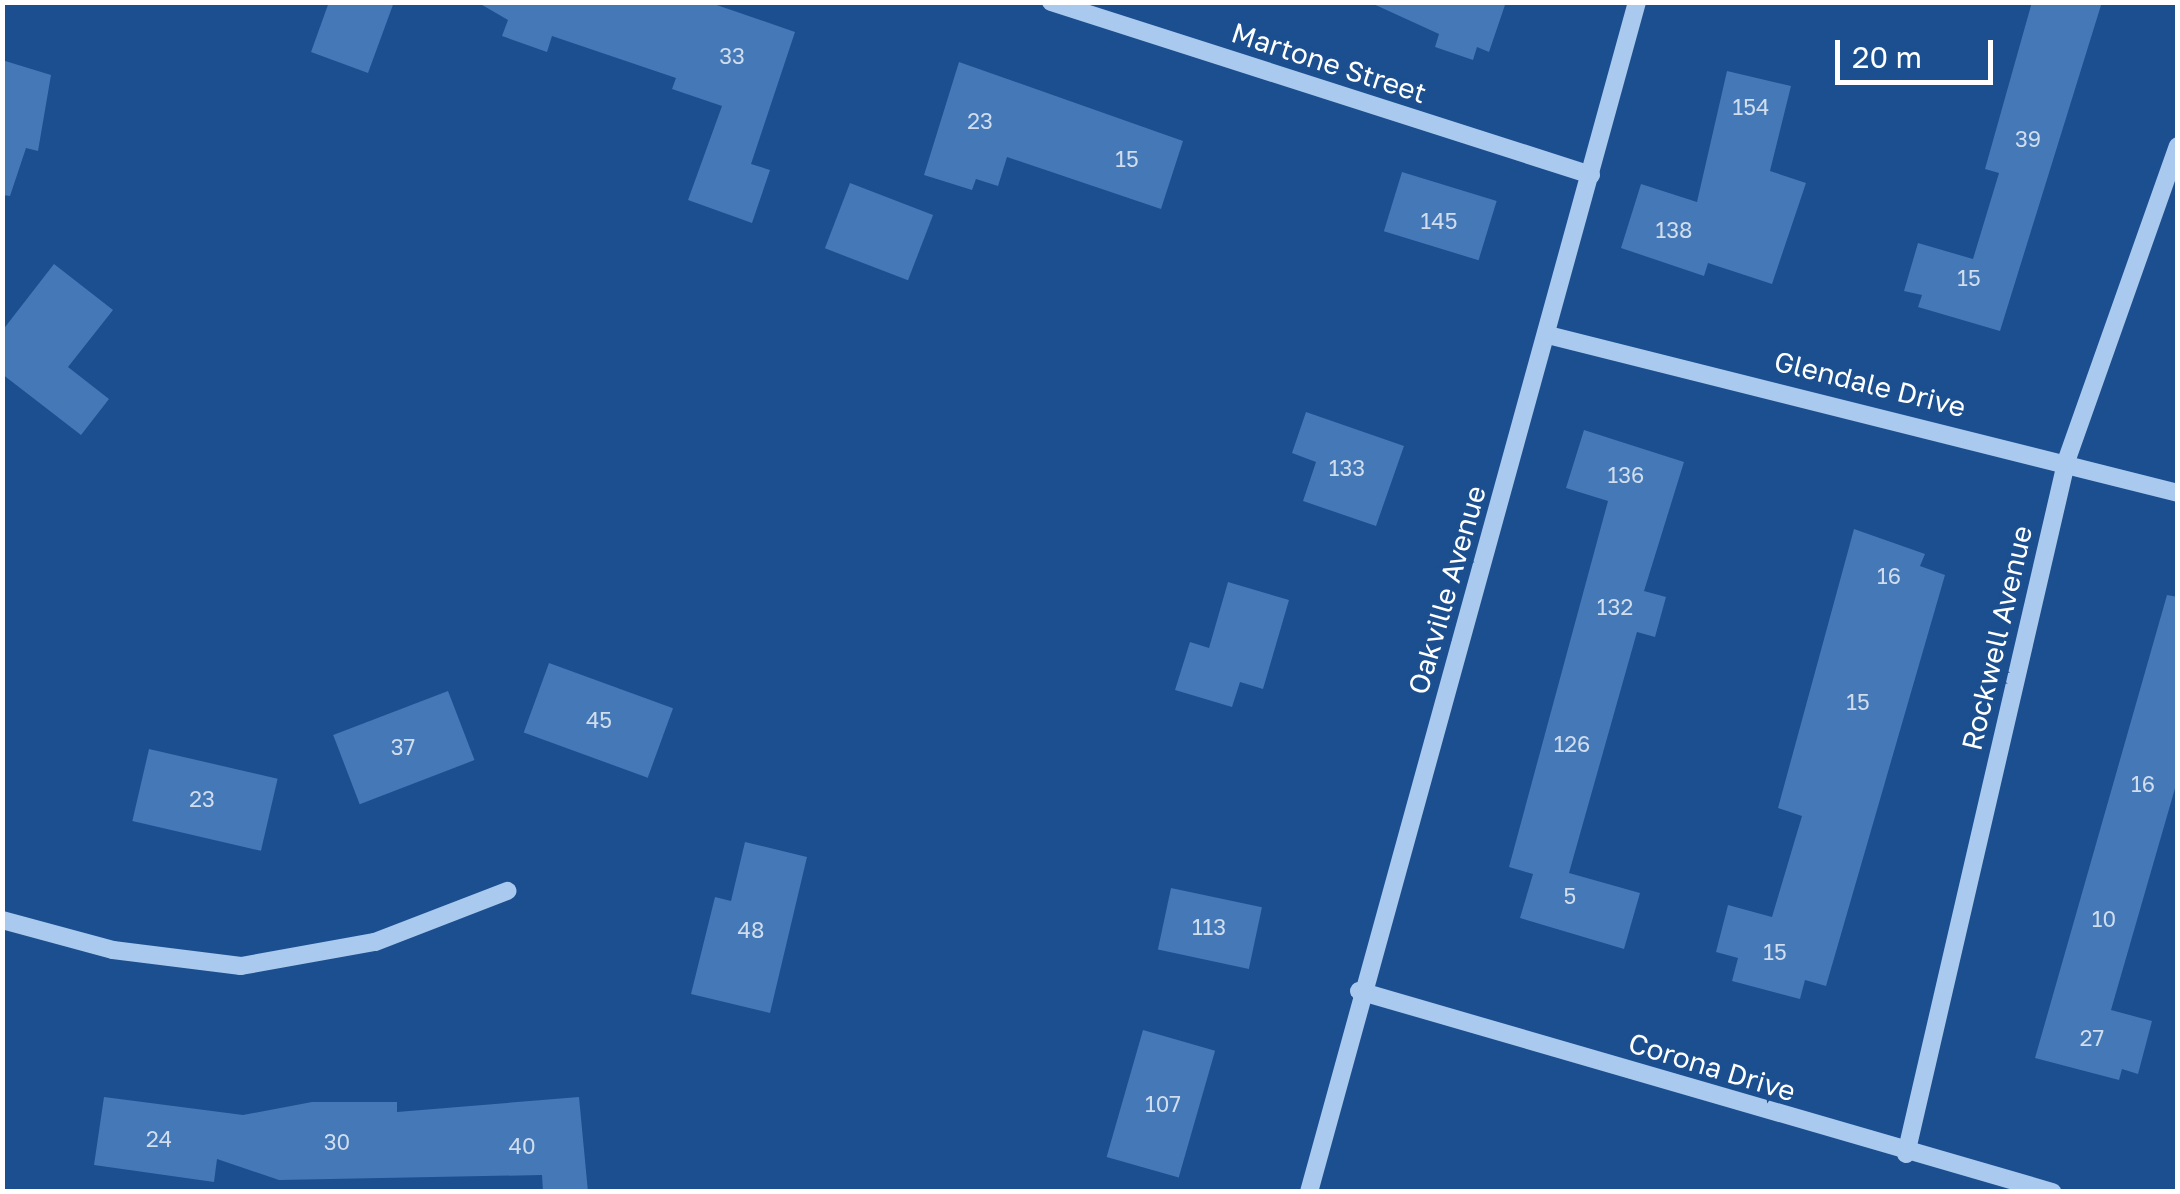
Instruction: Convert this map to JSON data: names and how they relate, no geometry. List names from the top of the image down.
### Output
{
  "streets": {
    "street": [
      "Martone Street",
      "Glendale Drive",
      "Oakville Avenue",
      "Rockwell Avenue",
      "Corona Drive"
    ]
  },
  "crossings": [
    ["Martone Street", "Oakville Avenue"],
    ["Glendale Drive", "Oakville Avenue"],
    ["Glendale Drive", "Rockwell Avenue"],
    ["Oakville Avenue", "Corona Drive"],
    ["Rockwell Avenue", "Corona Drive"]
  ],
  "house_numbers": [
    "33",
    "154",
    "23",
    "39",
    "15",
    "145",
    "138",
    "15",
    "133",
    "136",
    "16",
    "132",
    "15",
    "45",
    "126",
    "37",
    "16",
    "23",
    "5",
    "10",
    "113",
    "48",
    "15",
    "27",
    "107",
    "24",
    "30",
    "40"
  ],
  "scale_bar": "20 m"
}
